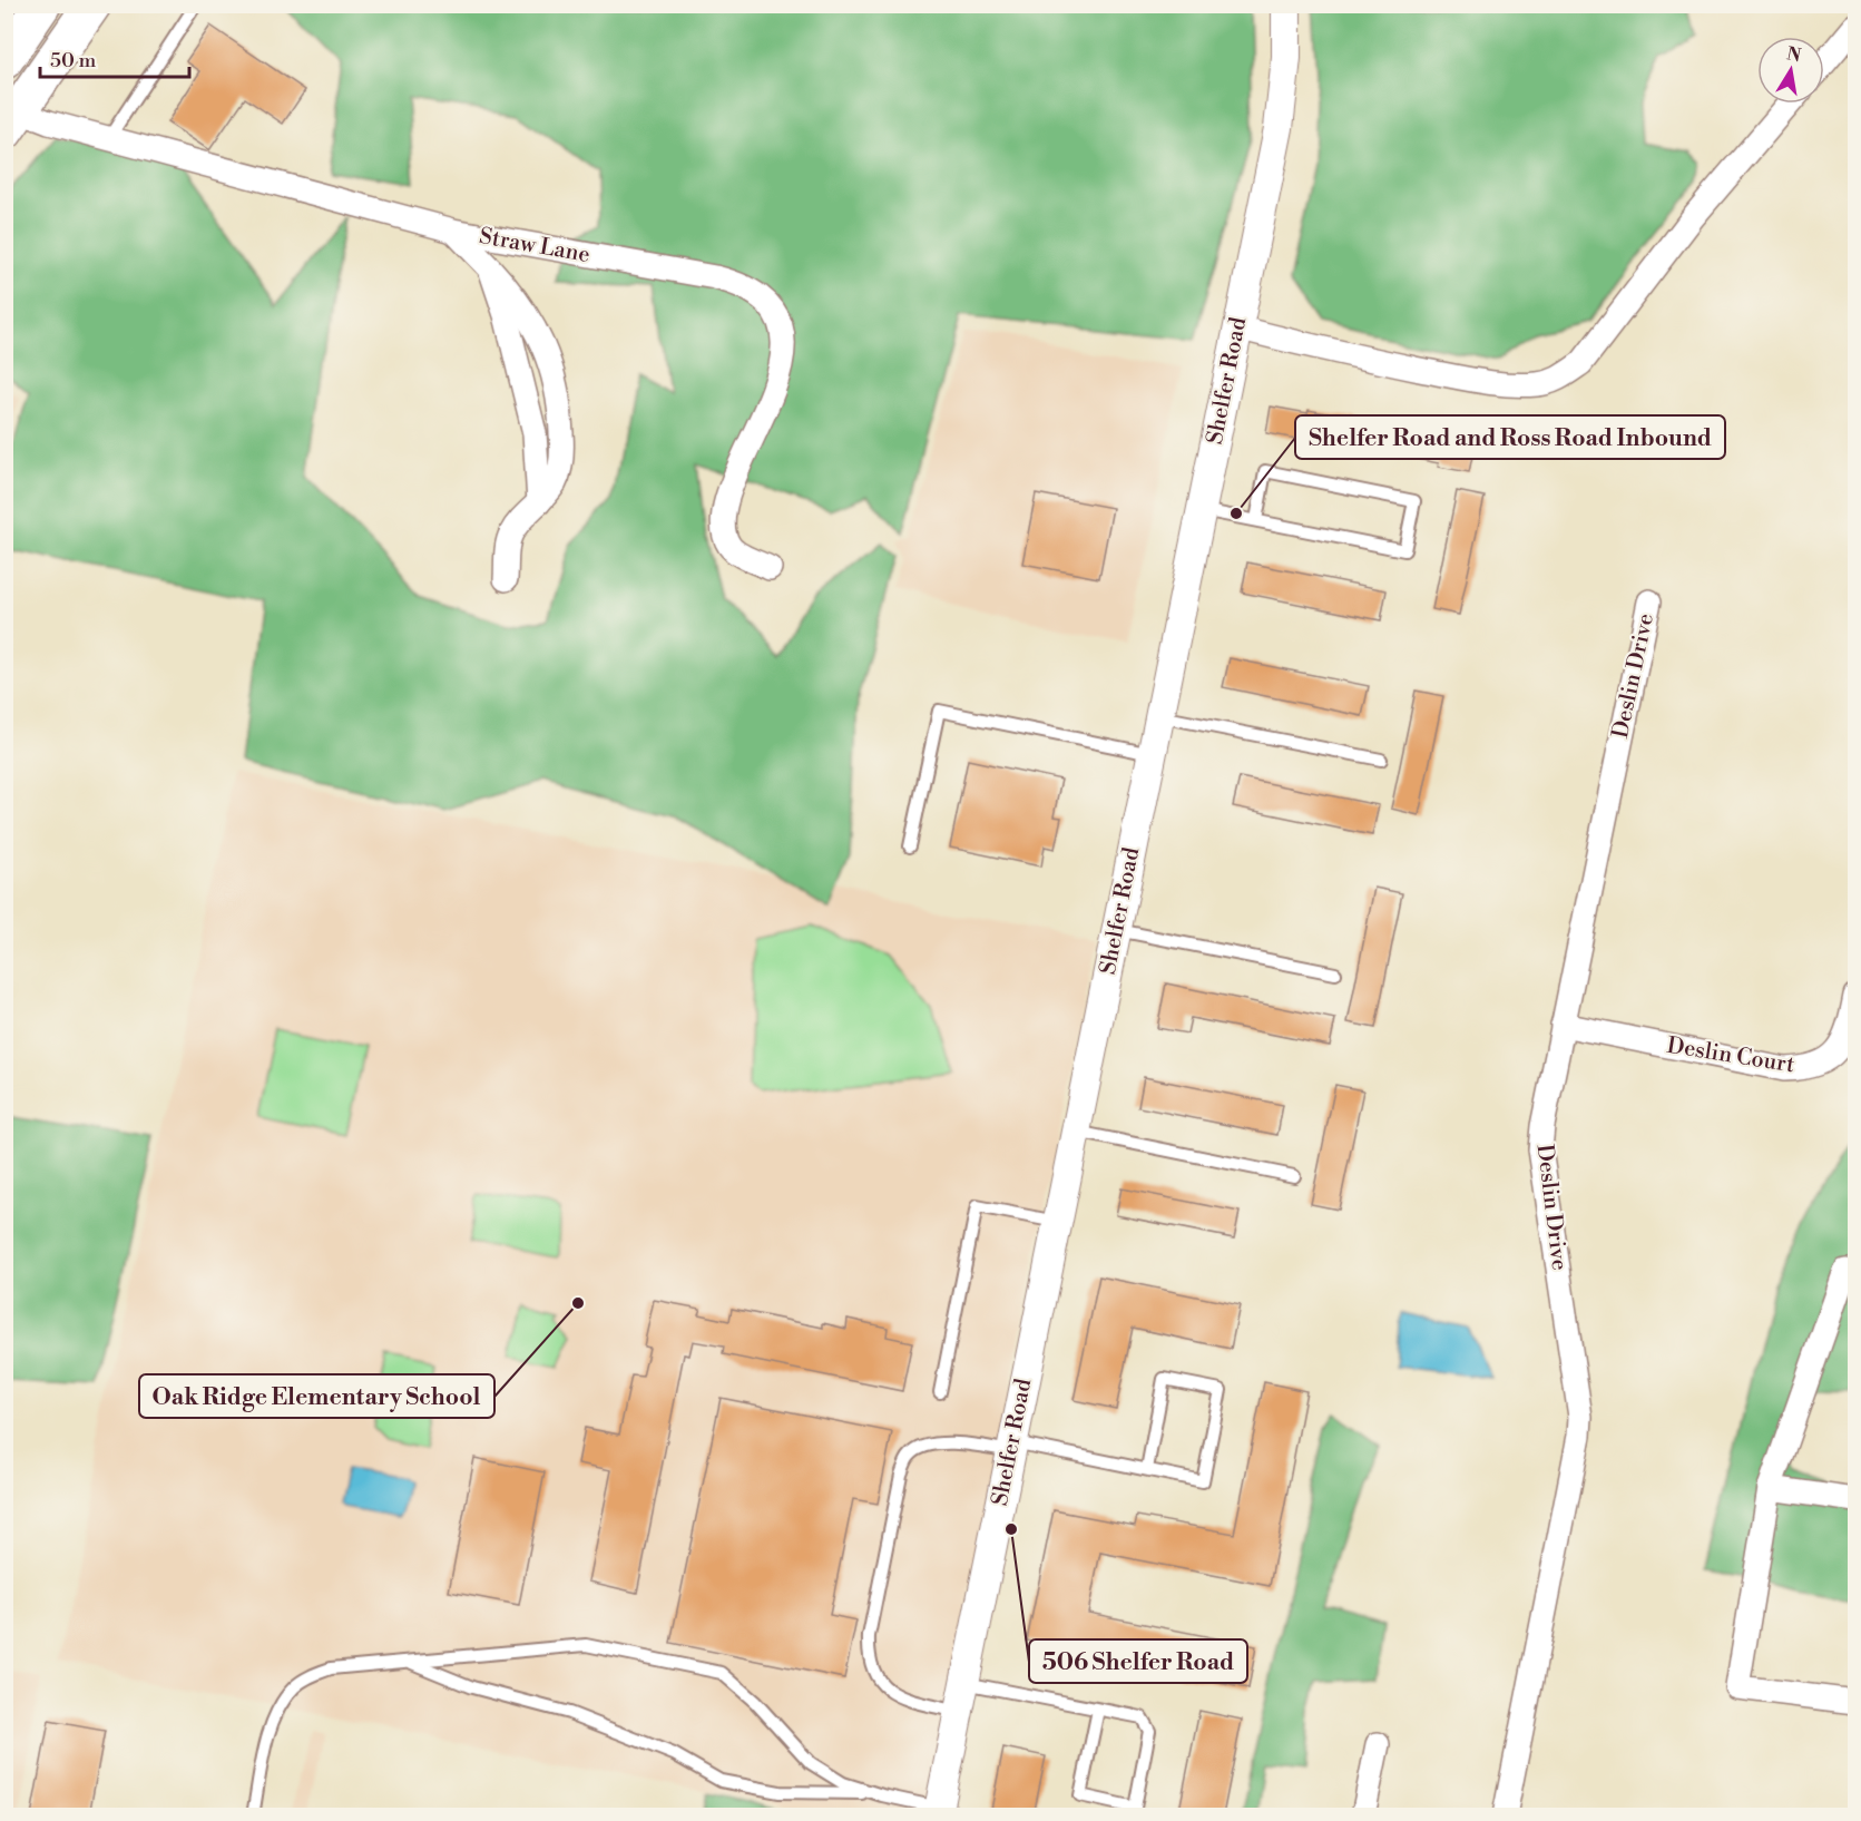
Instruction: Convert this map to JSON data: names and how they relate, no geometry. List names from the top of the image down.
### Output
{
  "streets": {
    "street": [
      "Straw Lane",
      "Shelfer Road",
      "Deslin Drive",
      "Deslin Court"
    ]
  },
  "crossings": [
    ["Deslin Drive", "Deslin Court"]
  ],
  "places": ["Shelfer Road and Ross Road Inbound", "Oak Ridge Elementary School", "506 Shelfer Road"],
  "scale_bar": "50 m",
  "north": "top"
}
